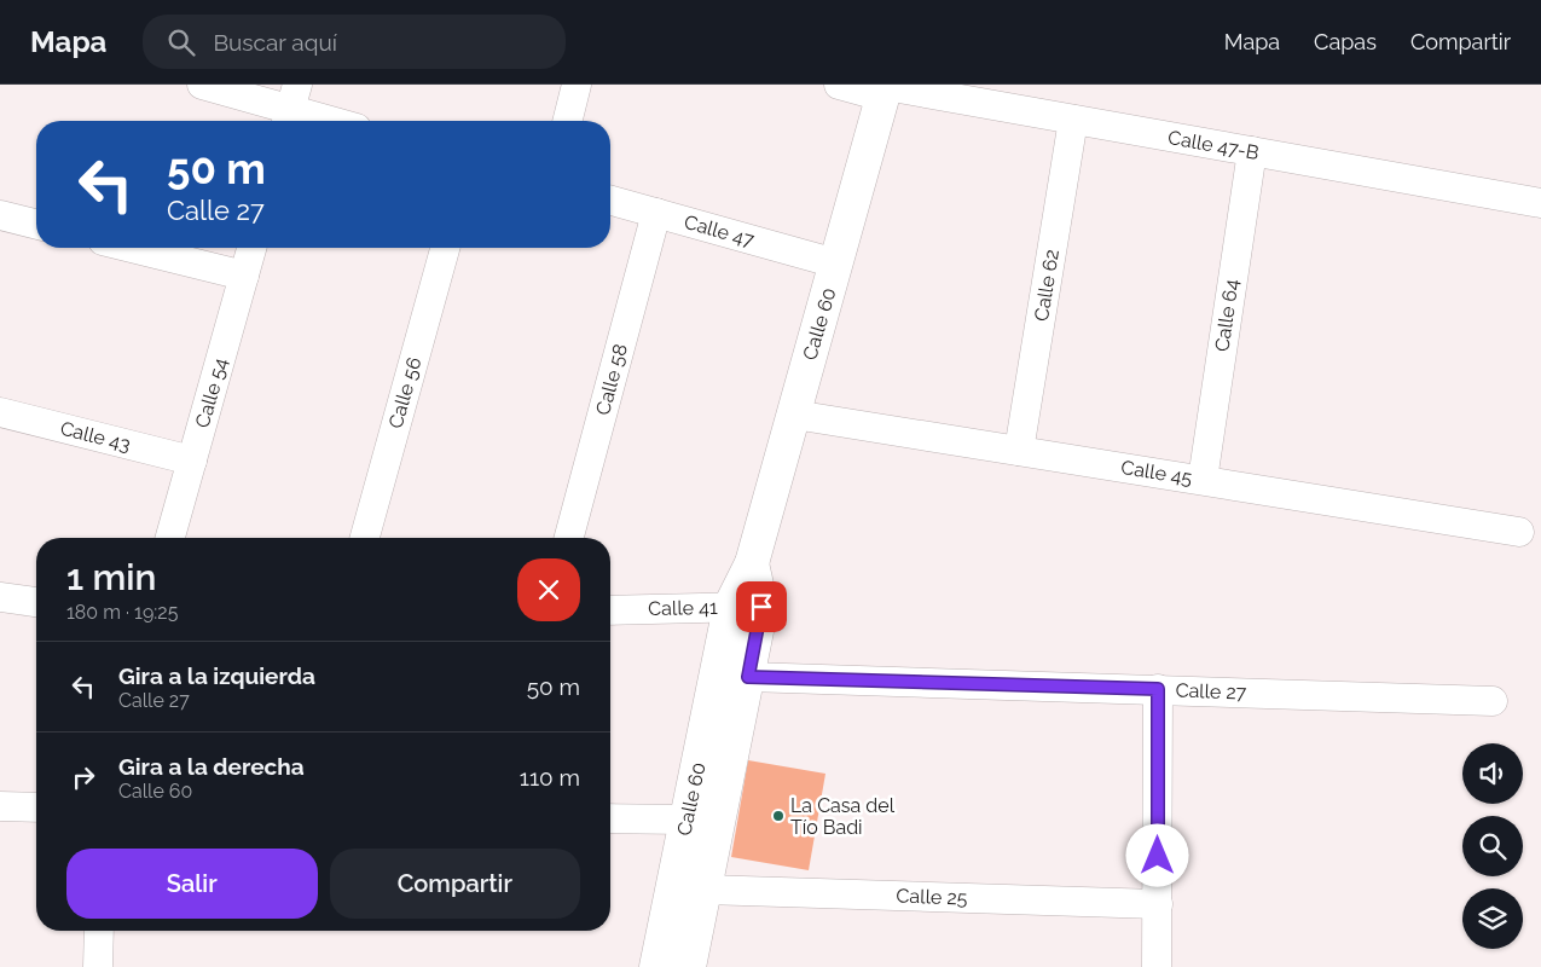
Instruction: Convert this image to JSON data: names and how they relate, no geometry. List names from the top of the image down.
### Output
{
  "streets": {
    "street": [
      "Calle 47-B",
      "Calle 47",
      "Calle 62",
      "Calle 64",
      "Calle 60",
      "Calle 58",
      "Calle 54",
      "Calle 56",
      "Calle 43",
      "Calle 45",
      "Calle 41",
      "Calle 27",
      "Calle 25"
    ]
  },
  "crossings": [
    ["Calle 47-B", "Calle 62"],
    ["Calle 47-B", "Calle 64"],
    ["Calle 47-B", "Calle 60"],
    ["Calle 47", "Calle 60"],
    ["Calle 47", "Calle 58"],
    ["Calle 62", "Calle 45"],
    ["Calle 64", "Calle 45"],
    ["Calle 60", "Calle 45"],
    ["Calle 60", "Calle 41"],
    ["Calle 60", "Calle 27"],
    ["Calle 60", "Calle 25"],
    ["Calle 54", "Calle 43"]
  ],
  "places": ["La Casa del Tío Badi"],
  "page": {
    "header": "Mapa",
    "search": "Buscar aquí",
    "nav": ["Mapa", "Capas", "Compartir"],
    "turn": ["50 m", "Calle 27"],
    "heading": ["1 min", "180 m · 19:25"],
    "list": [
      {
        "name": "Gira a la izquierda",
        "note": "Calle 27",
        "value": "50 m"
      },
      {
        "name": "Gira a la derecha",
        "note": "Calle 60",
        "value": "110 m"
      }
    ],
    "buttons": ["Salir", "Compartir"]
  }
}
